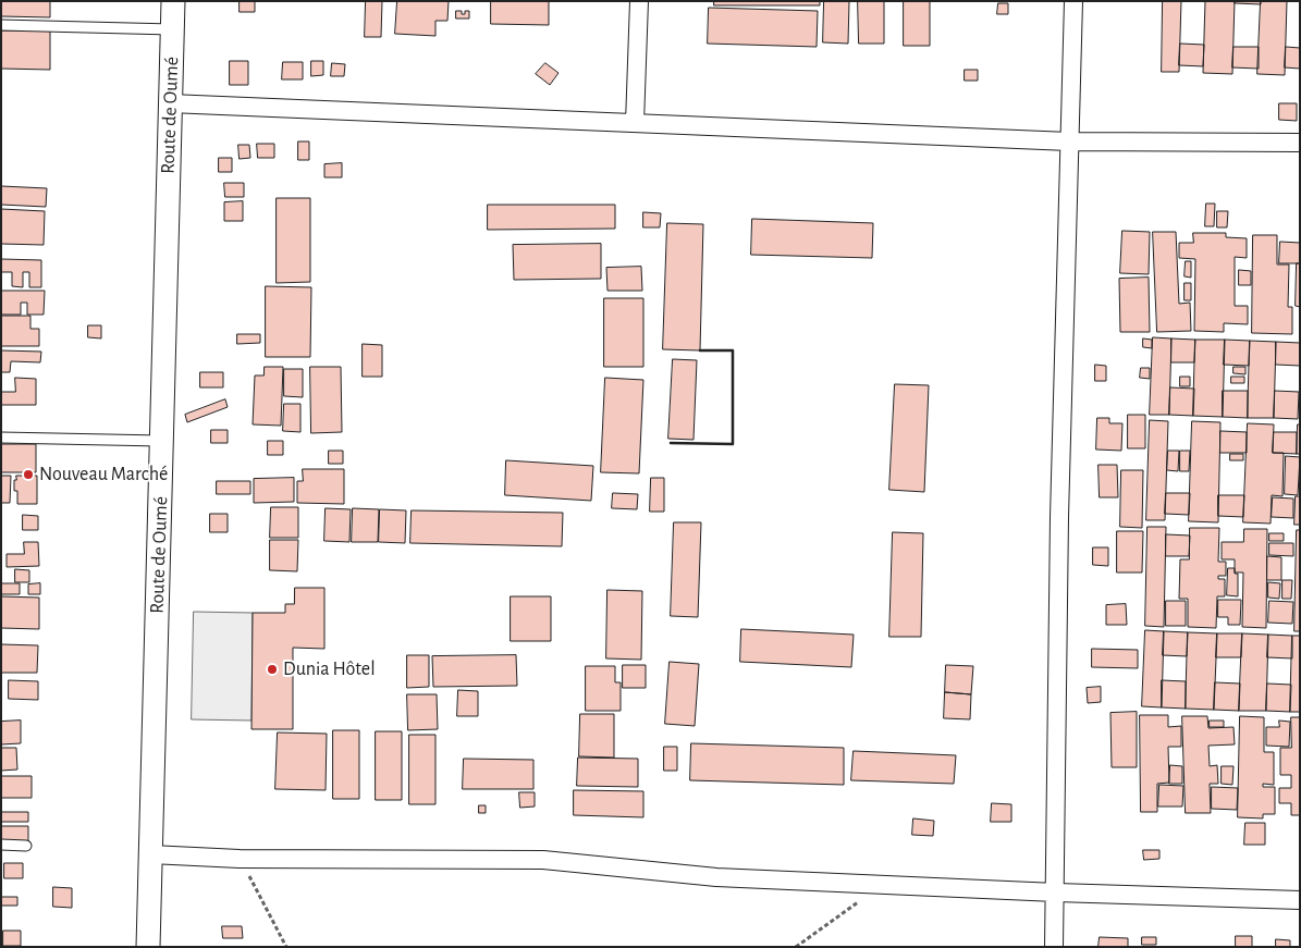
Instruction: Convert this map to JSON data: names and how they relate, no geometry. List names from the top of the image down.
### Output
{
  "streets": {
    "street": ["Route de Oumé"]
  },
  "places": ["Nouveau Marché", "Dunia Hôtel"]
}
